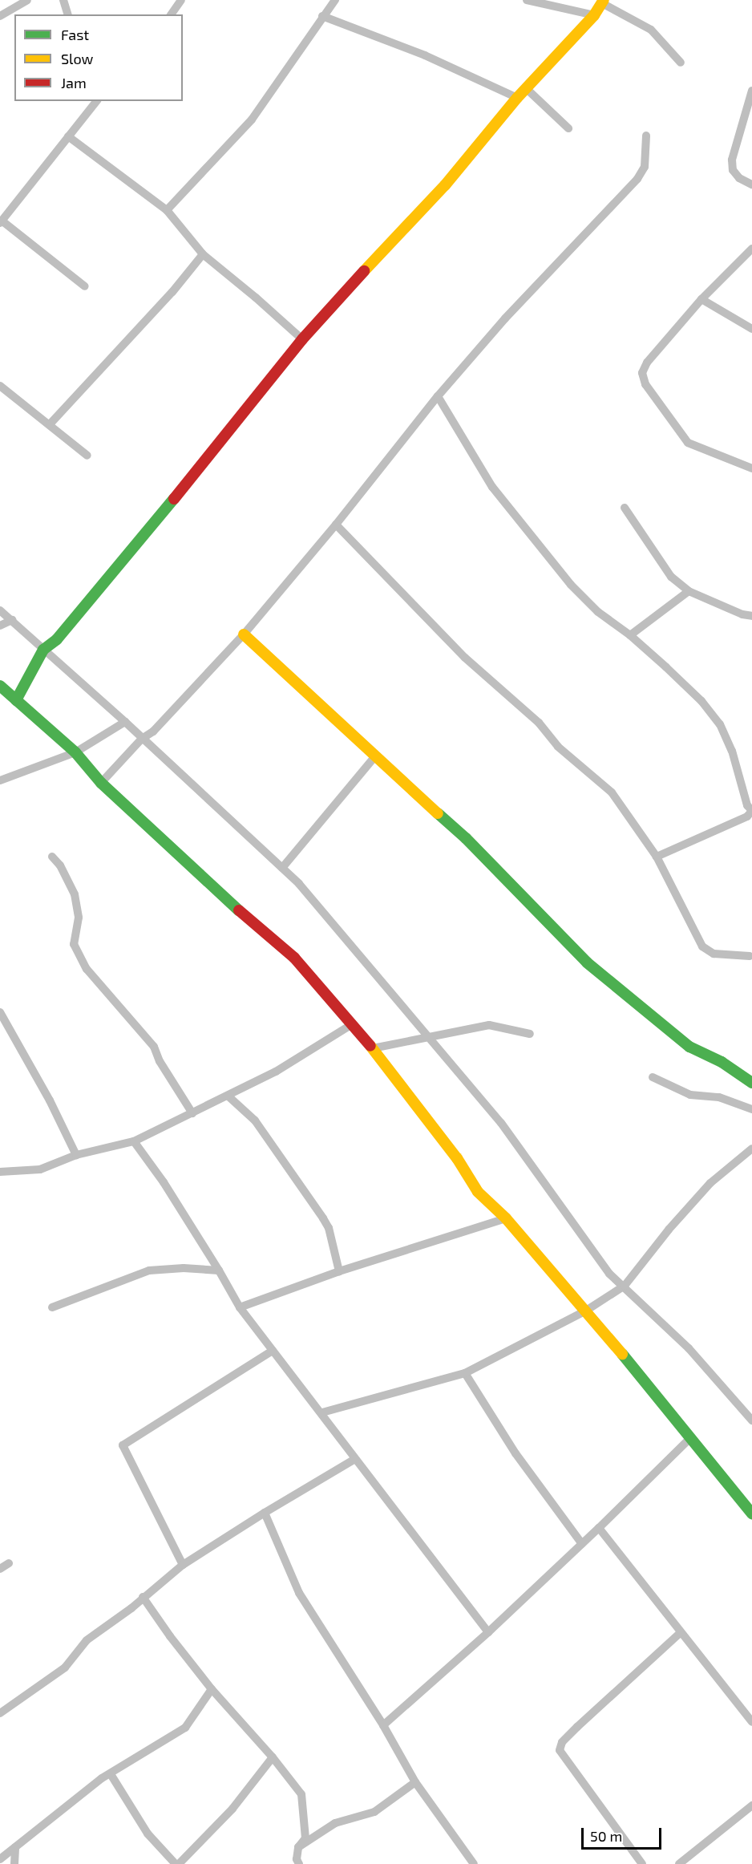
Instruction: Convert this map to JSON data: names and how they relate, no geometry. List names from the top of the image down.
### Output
{
  "legend": ["Fast", "Slow", "Jam"],
  "scale_bar": "50 m"
}
